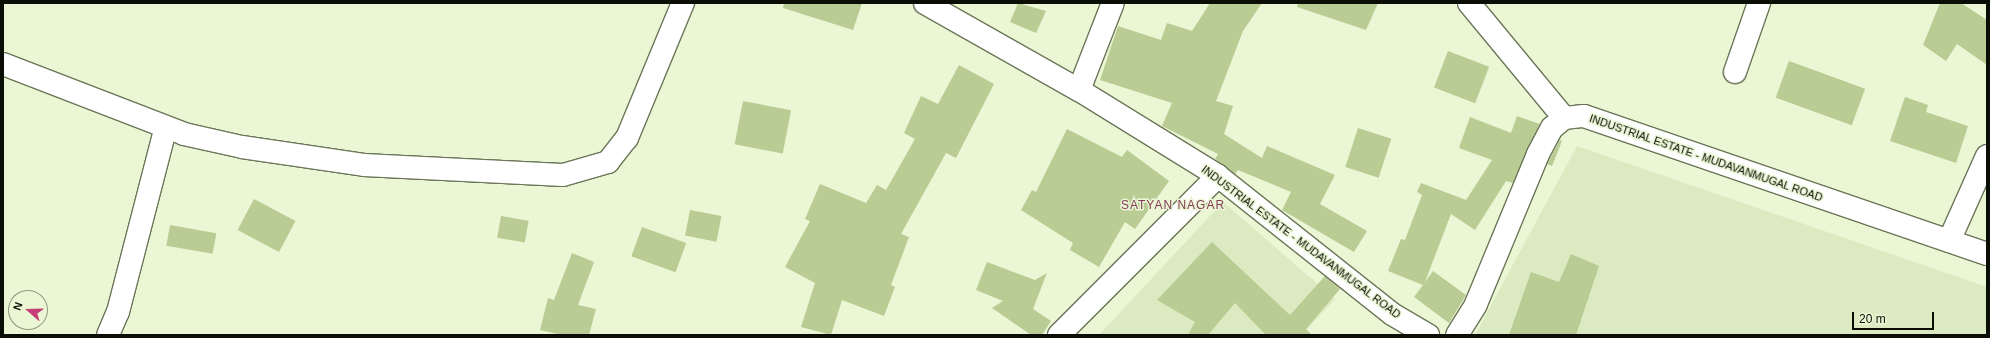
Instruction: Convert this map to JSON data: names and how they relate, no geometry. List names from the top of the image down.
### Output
{
  "streets": {
    "street": ["INDUSTRIAL ESTATE - MUDAVANMUGAL ROAD"]
  },
  "districts": ["SATYAN NAGAR"],
  "scale_bar": "20 m",
  "north": "left"
}
